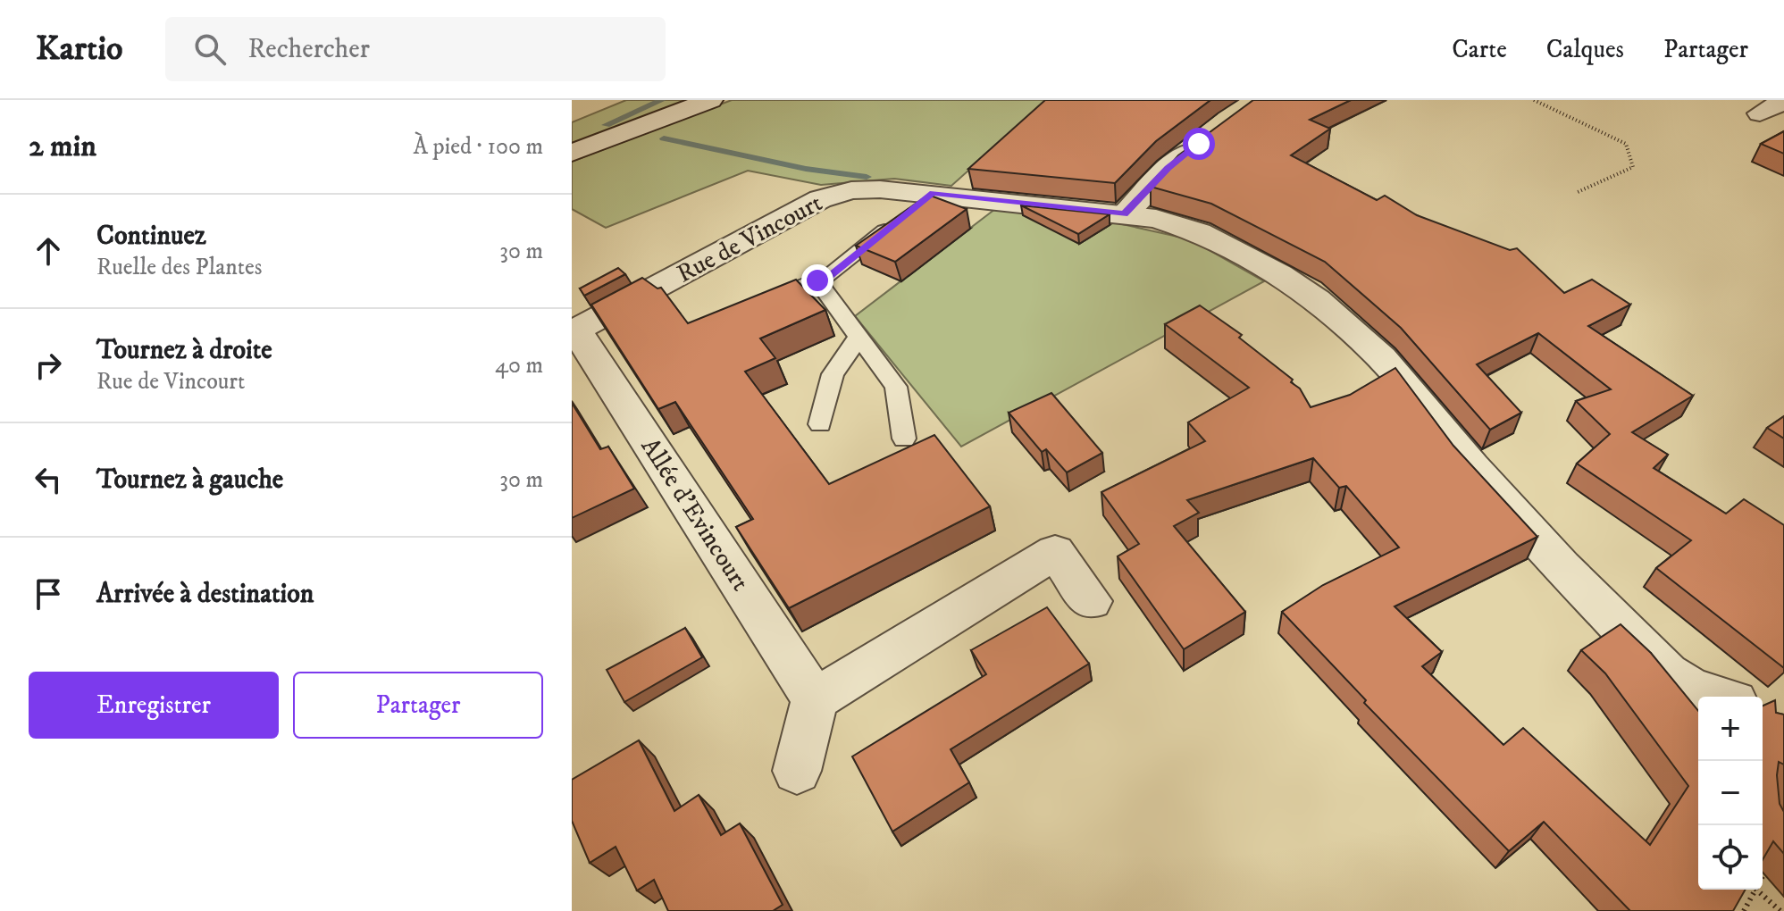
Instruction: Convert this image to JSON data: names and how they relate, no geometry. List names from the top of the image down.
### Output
{
  "streets": {
    "street": ["Rue de Vincourt", "Allée d'Evincourt"]
  },
  "crossings": [
    ["Rue de Vincourt", "Allée d'Evincourt"]
  ],
  "page": {
    "header": "Kartio",
    "search": "Rechercher",
    "nav": ["Carte", "Calques", "Partager"],
    "heading": ["2 min", "À pied · 100 m"],
    "list": [
      ["Continuez", "Ruelle des Plantes", "30 m"],
      ["Tournez à droite", "Rue de Vincourt", "40 m"],
      ["Tournez à gauche", "30 m"],
      "Arrivée à destination"
    ],
    "buttons": ["Enregistrer", "Partager"],
    "map_buttons": ["+", "−"]
  }
}
